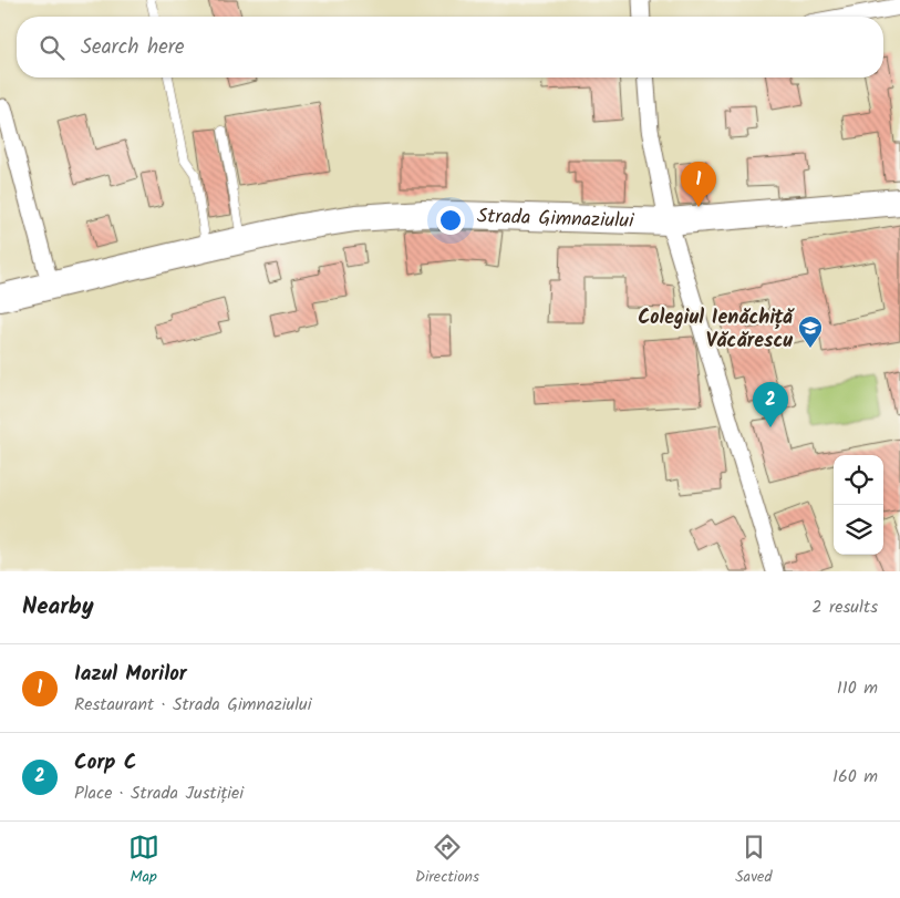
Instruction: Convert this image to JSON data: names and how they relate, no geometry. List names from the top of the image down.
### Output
{
  "streets": {
    "main road": ["Strada Gimnaziului"]
  },
  "places": {
    "school or university": ["Colegiul Ienăchiță Văcărescu"]
  },
  "page": {
    "search": "Search here",
    "pins": ["1", "2"],
    "heading": ["Nearby", "2 results"],
    "list": [
      {
        "mark": "1",
        "name": "Iazul Morilor",
        "note": "Restaurant · Strada Gimnaziului",
        "value": "110 m"
      },
      {
        "mark": "2",
        "name": "Corp C",
        "note": "Place · Strada Justiției",
        "value": "160 m"
      }
    ],
    "nav": ["Map", "Directions", "Saved"]
  }
}
